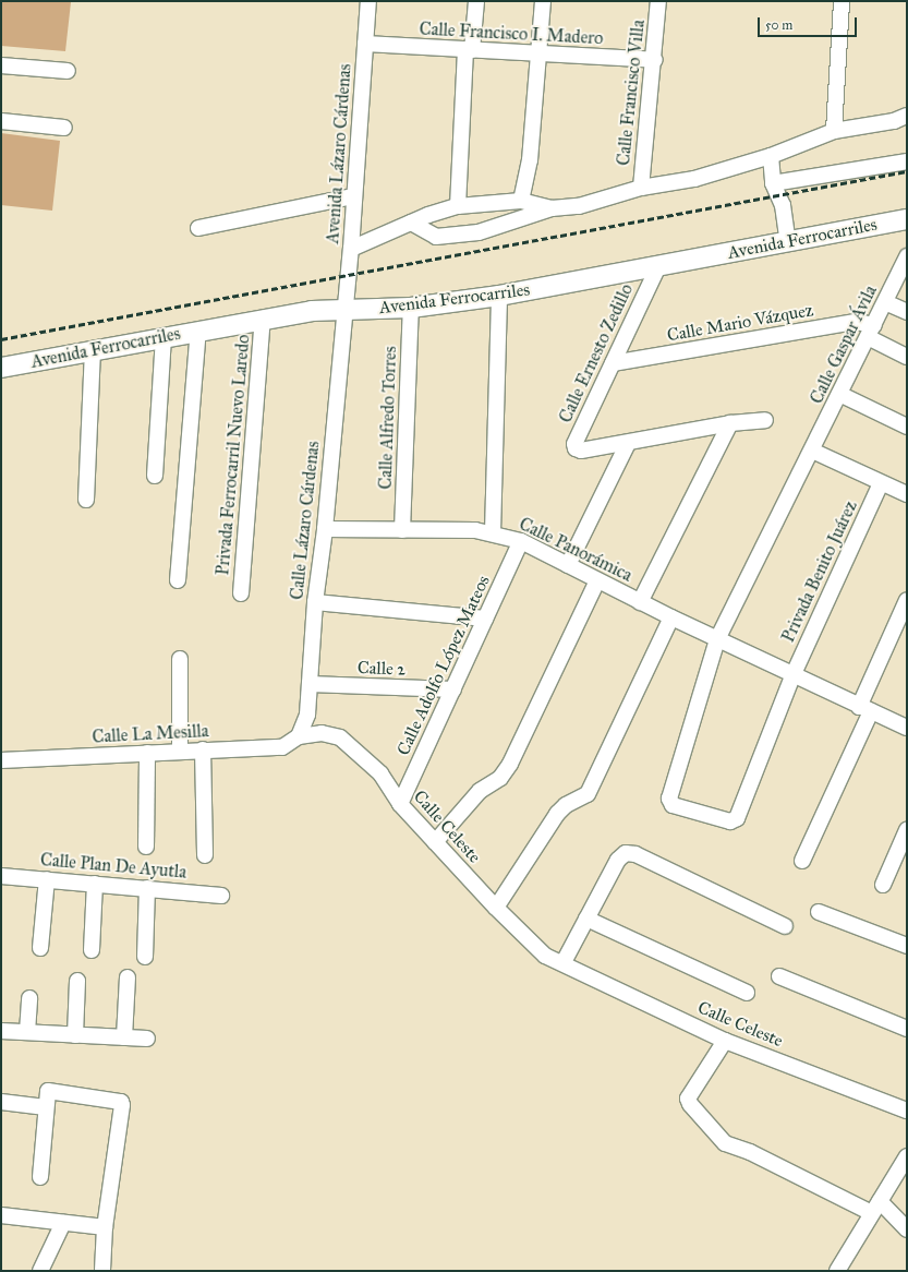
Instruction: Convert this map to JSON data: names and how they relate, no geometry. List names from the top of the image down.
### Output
{
  "streets": {
    "street": [
      "Calle Francisco I. Madero",
      "Calle Francisco Villa",
      "Avenida Lázaro Cárdenas",
      "Avenida Ferrocarriles",
      "Calle Mario Vázquez",
      "Calle Gaspar Ávila",
      "Calle Ernesto Zedillo",
      "Calle Alfredo Torres",
      "Privada Ferrocarril Nuevo Laredo",
      "Calle Lázaro Cárdenas",
      "Calle Panorámica",
      "Privada Benito Juárez",
      "Calle Adolfo López Mateos",
      "Calle 2",
      "Calle La Mesilla",
      "Calle Celeste",
      "Calle Plan De Ayutla"
    ]
  },
  "crossings": [
    ["Calle Francisco I. Madero", "Calle Francisco Villa"],
    ["Calle Francisco I. Madero", "Avenida Lázaro Cárdenas"],
    ["Avenida Lázaro Cárdenas", "Avenida Ferrocarriles"],
    ["Avenida Lázaro Cárdenas", "Calle Lázaro Cárdenas"],
    ["Avenida Ferrocarriles", "Calle Ernesto Zedillo"],
    ["Avenida Ferrocarriles", "Calle Alfredo Torres"],
    ["Avenida Ferrocarriles", "Privada Ferrocarril Nuevo Laredo"],
    ["Avenida Ferrocarriles", "Calle Lázaro Cárdenas"],
    ["Calle Mario Vázquez", "Calle Gaspar Ávila"],
    ["Calle Mario Vázquez", "Calle Ernesto Zedillo"],
    ["Calle Gaspar Ávila", "Calle Panorámica"],
    ["Calle Gaspar Ávila", "Privada Benito Juárez"],
    ["Calle Alfredo Torres", "Calle Panorámica"],
    ["Calle Lázaro Cárdenas", "Calle Panorámica"],
    ["Calle Lázaro Cárdenas", "Calle 2"],
    ["Calle Lázaro Cárdenas", "Calle La Mesilla"],
    ["Calle Lázaro Cárdenas", "Calle Celeste"],
    ["Calle Panorámica", "Privada Benito Juárez"],
    ["Calle Panorámica", "Calle Adolfo López Mateos"],
    ["Calle Adolfo López Mateos", "Calle 2"],
    ["Calle Adolfo López Mateos", "Calle Celeste"],
    ["Calle La Mesilla", "Calle Celeste"]
  ],
  "scale_bar": "50 m"
}
